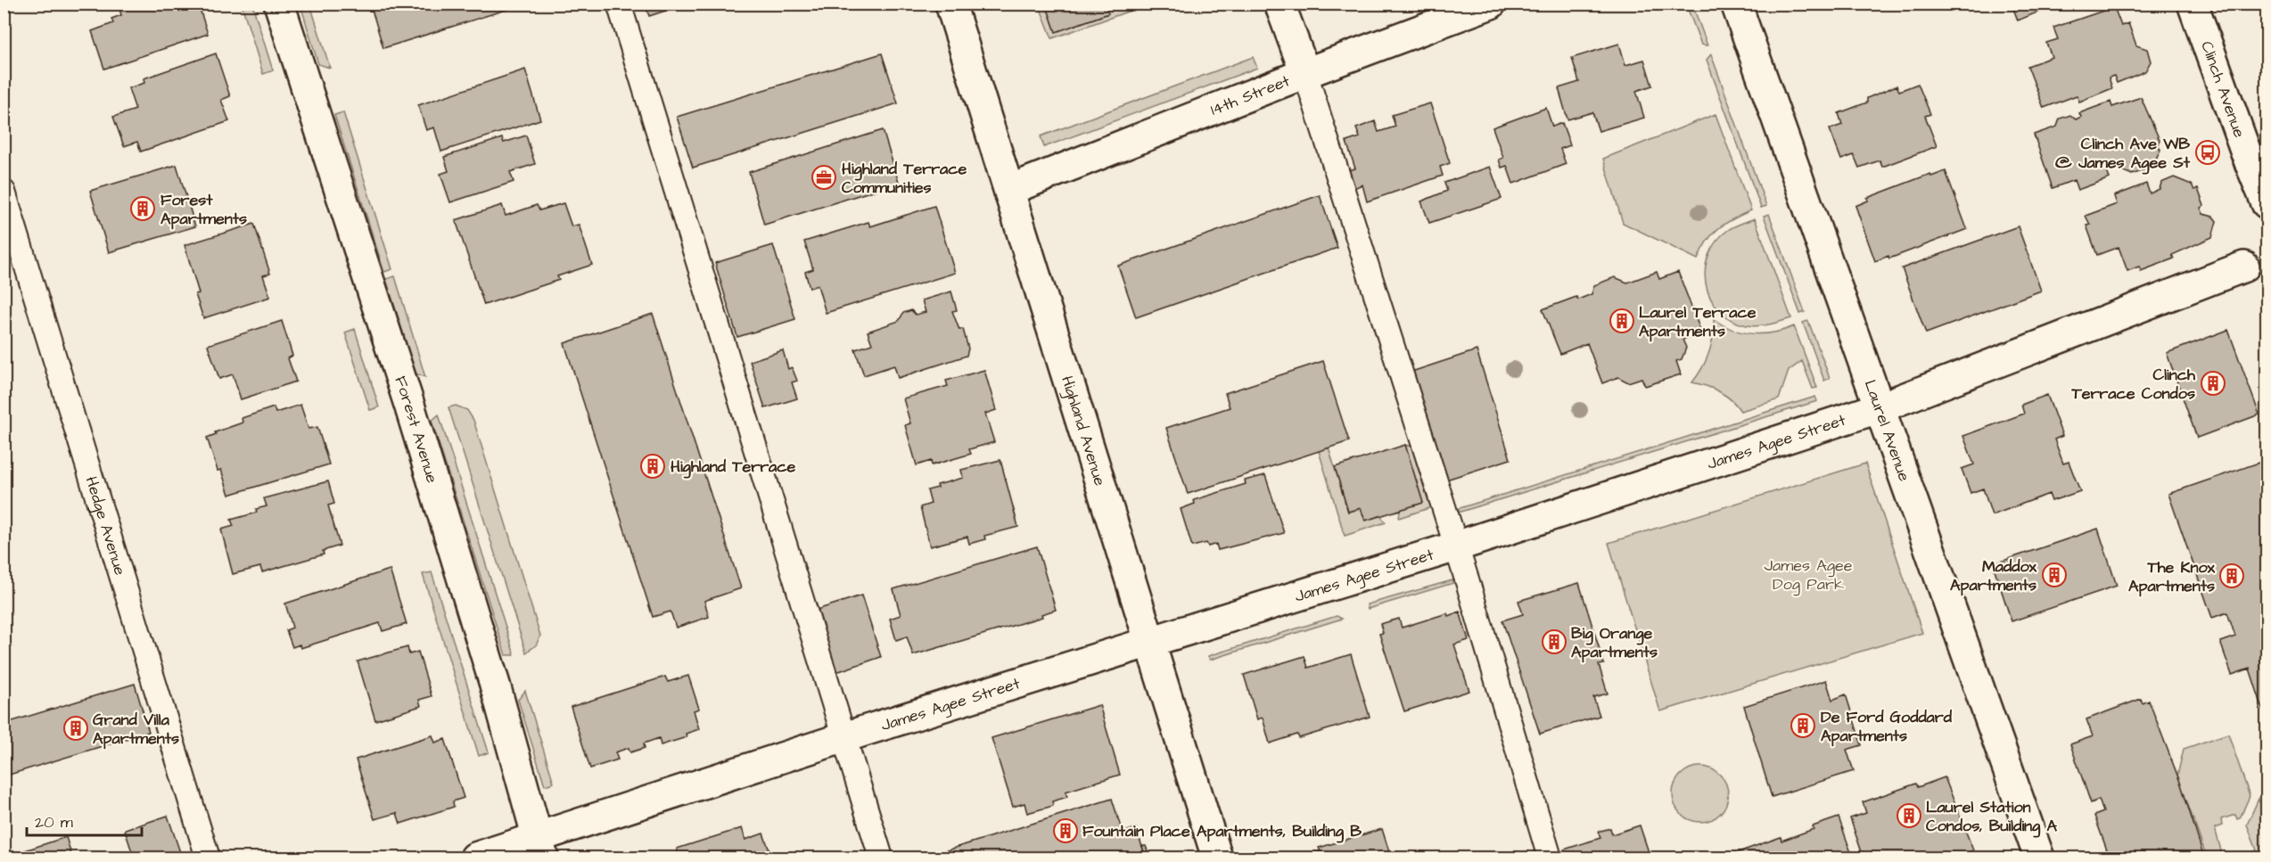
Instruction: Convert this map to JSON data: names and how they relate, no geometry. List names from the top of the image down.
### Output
{
  "streets": {
    "street": [
      "Clinch Avenue",
      "14th Street",
      "Forest Avenue",
      "Highland Avenue",
      "Laurel Avenue",
      "James Agee Street"
    ],
    "lane": ["Hedge Avenue"]
  },
  "crossings": [
    ["14th Street", "Highland Avenue"],
    ["Forest Avenue", "James Agee Street"],
    ["Highland Avenue", "James Agee Street"],
    ["Laurel Avenue", "James Agee Street"]
  ],
  "parks": ["James Agee Dog Park"],
  "places": {
    "bus stop": ["Clinch Ave WB @ James Agee St"],
    "office": ["Highland Terrace Communities"],
    "building": [
      "Forest Apartments",
      "Laurel Terrace Apartments",
      "Clinch Terrace Condos",
      "Highland Terrace",
      "Maddox Apartments",
      "The Knox Apartments",
      "Big Orange Apartments",
      "De Ford Goddard Apartments",
      "Grand Villa Apartments",
      "Laurel Station Condos, Building A",
      "Fountain Place Apartments, Building B"
    ]
  },
  "scale_bar": "20 m"
}
